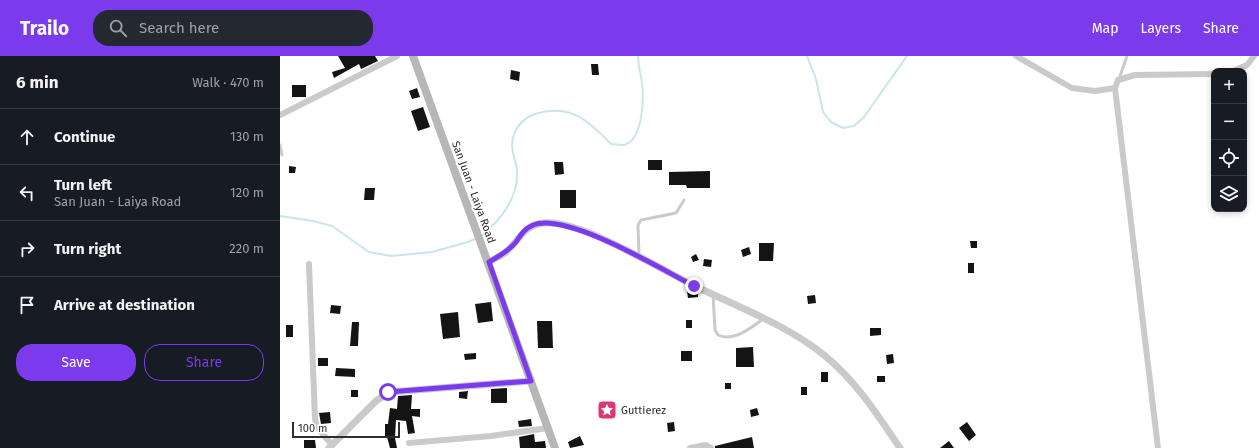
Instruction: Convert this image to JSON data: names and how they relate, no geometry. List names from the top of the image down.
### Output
{
  "streets": {
    "main road": ["San Juan - Laiya Road"]
  },
  "places": {
    "place": ["Guttierez"]
  },
  "scale_bar": "100 m",
  "page": {
    "header": "Trailo",
    "search": "Search here",
    "nav": ["Map", "Layers", "Share"],
    "heading": ["6 min", "Walk · 470 m"],
    "map_buttons": ["+", "−"],
    "list": [
      ["Continue", "130 m"],
      ["Turn left", "San Juan - Laiya Road", "120 m"],
      ["Turn right", "220 m"],
      "Arrive at destination"
    ],
    "buttons": ["Save", "Share"],
    "scale": "100 m"
  }
}
